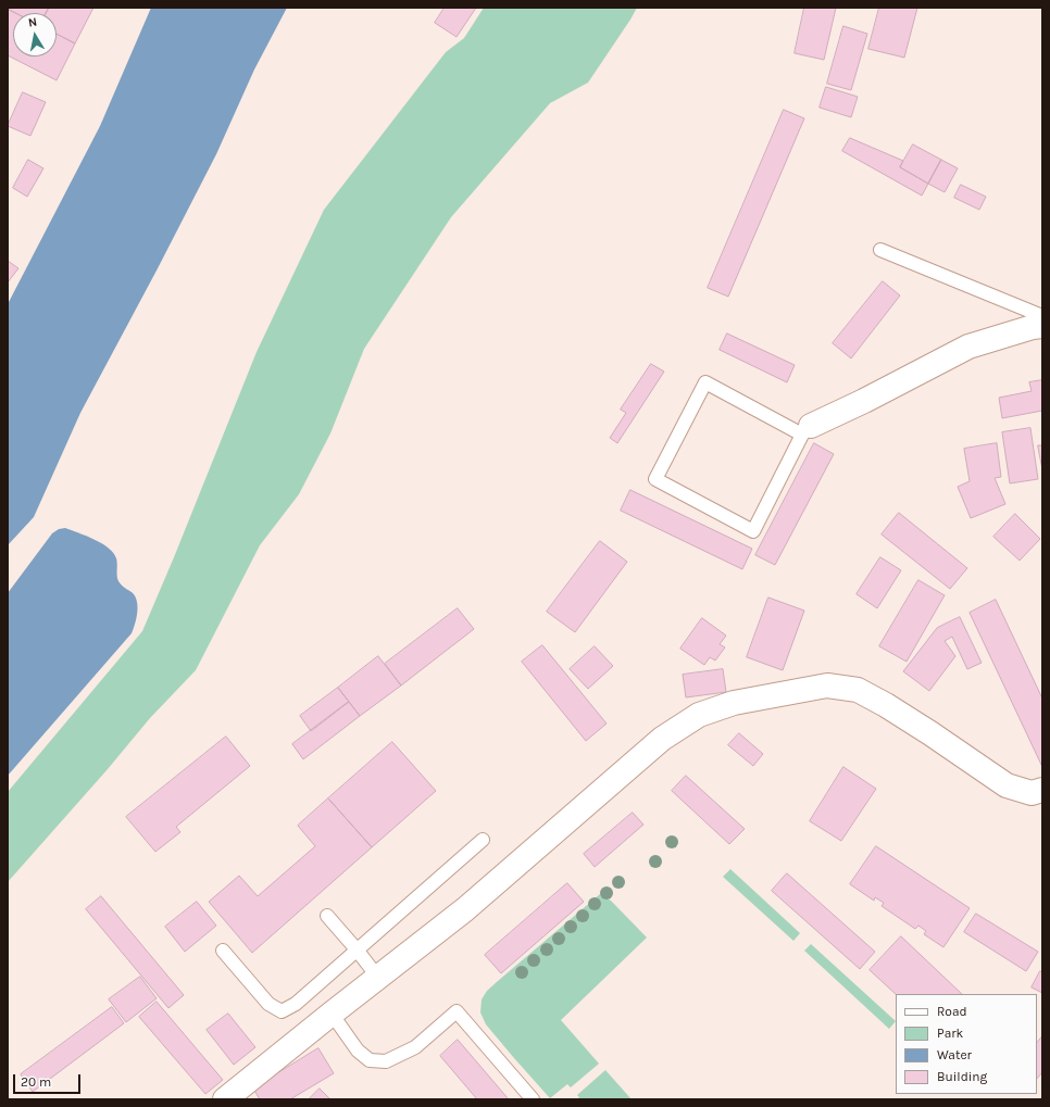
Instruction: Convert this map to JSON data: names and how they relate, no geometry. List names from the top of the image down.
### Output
{
  "legend": [
    "Road",
    "Park",
    "Water",
    "Building"
  ],
  "scale_bar": "20 m",
  "north": "top"
}
